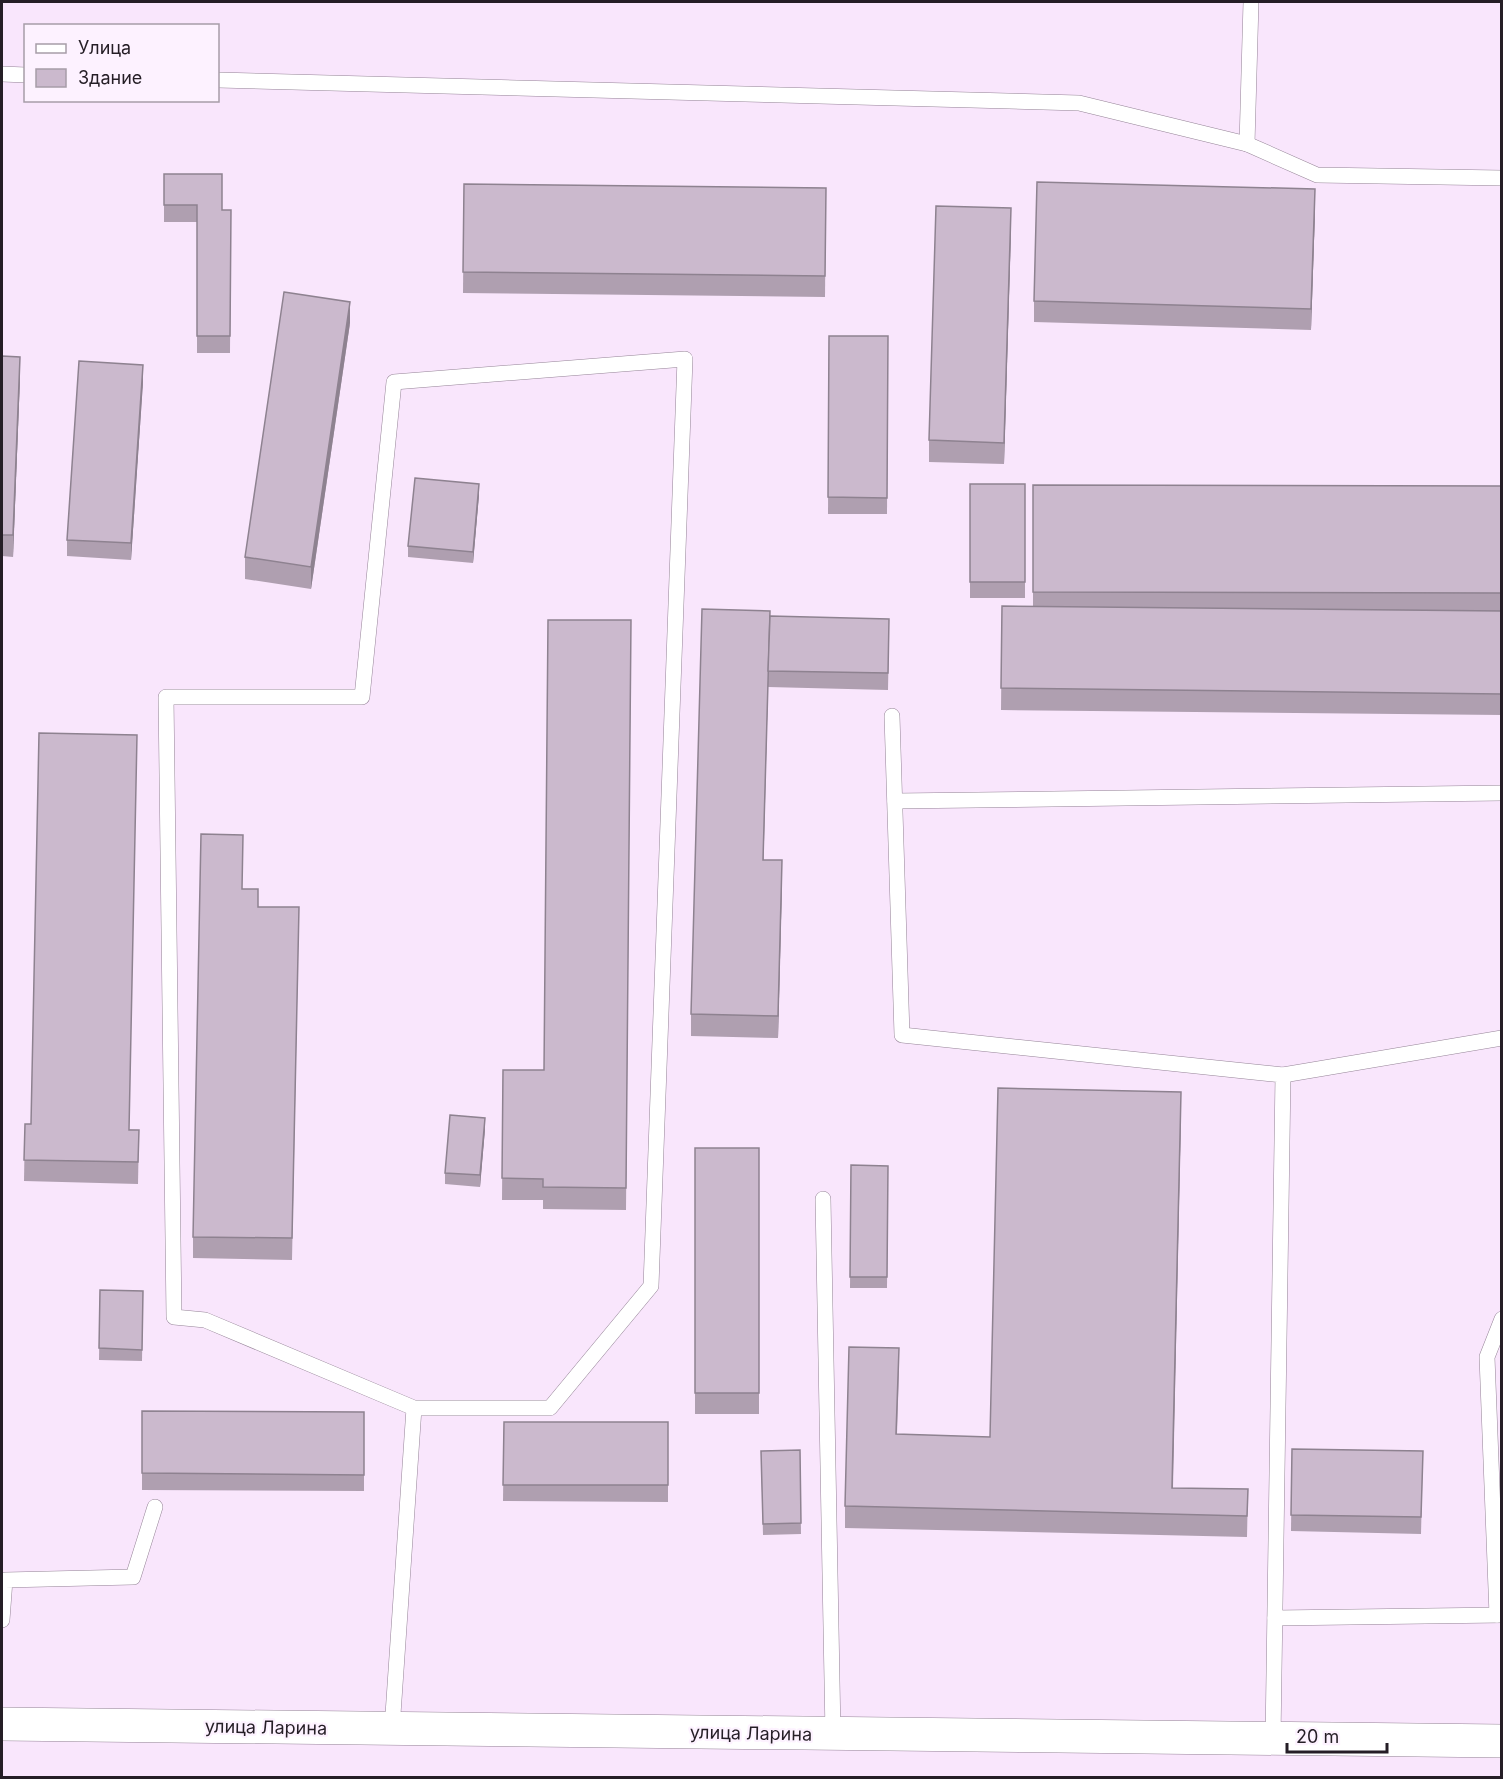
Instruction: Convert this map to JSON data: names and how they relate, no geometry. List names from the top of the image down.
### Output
{
  "streets": {
    "street": ["улица Ларина"]
  },
  "legend": ["Улица", "Здание"],
  "scale_bar": "20 m"
}
